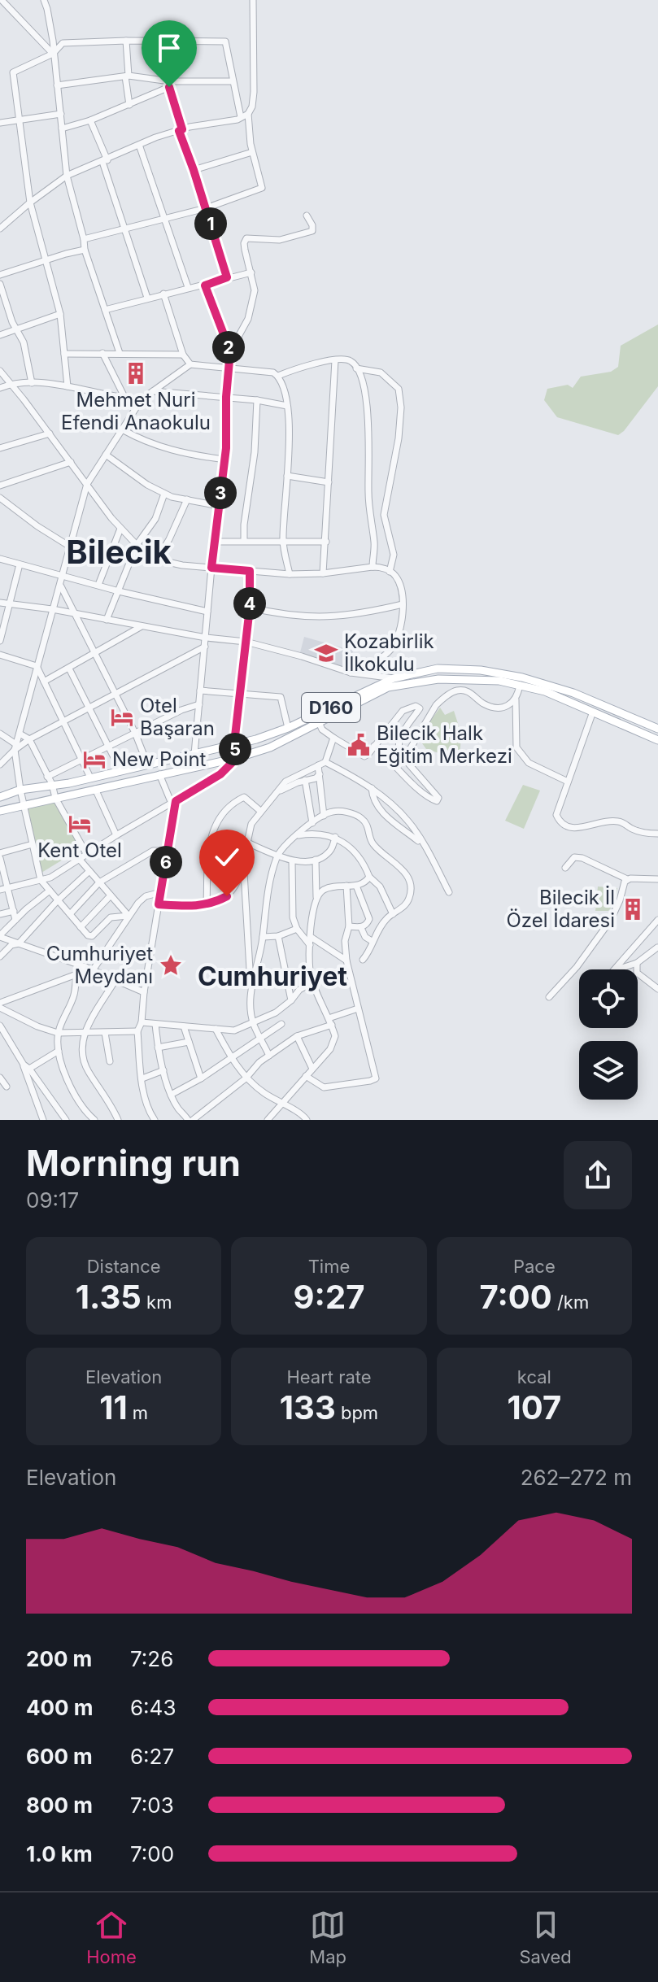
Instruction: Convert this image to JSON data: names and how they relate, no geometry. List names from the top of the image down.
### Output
{
  "streets": {
    "main road": ["D160"]
  },
  "districts": ["Bilecik", "Cumhuriyet"],
  "places": {
    "building": ["Mehmet Nuri Efendi Anaokulu", "Bilecik İl Özel İdaresi"],
    "school or university": ["Kozabirlik İlkokulu"],
    "hotel": ["Otel Başaran", "New Point", "Kent Otel"],
    "public building": ["Bilecik Halk Eğitim Merkezi"],
    "place": ["Cumhuriyet Meydanı"]
  },
  "page": {
    "pins": [
      "1",
      "2",
      "3",
      "4",
      "5",
      "6"
    ],
    "heading": ["Morning run", "09:17"],
    "stats": [
      ["Distance", "1.35 km"],
      ["Time", "9:27"],
      ["Pace", "7:00 /km"],
      ["Elevation", "11 m"],
      ["Heart rate", "133 bpm"],
      ["kcal", "107"]
    ],
    "chart": ["Elevation", "262–272 m"],
    "list": [
      {
        "name": "200 m",
        "note": "7:26"
      },
      {
        "name": "400 m",
        "note": "6:43"
      },
      {
        "name": "600 m",
        "note": "6:27"
      },
      {
        "name": "800 m",
        "note": "7:03"
      },
      {
        "name": "1.0 km",
        "note": "7:00"
      }
    ],
    "tabs": ["Home", "Map", "Saved"]
  }
}
